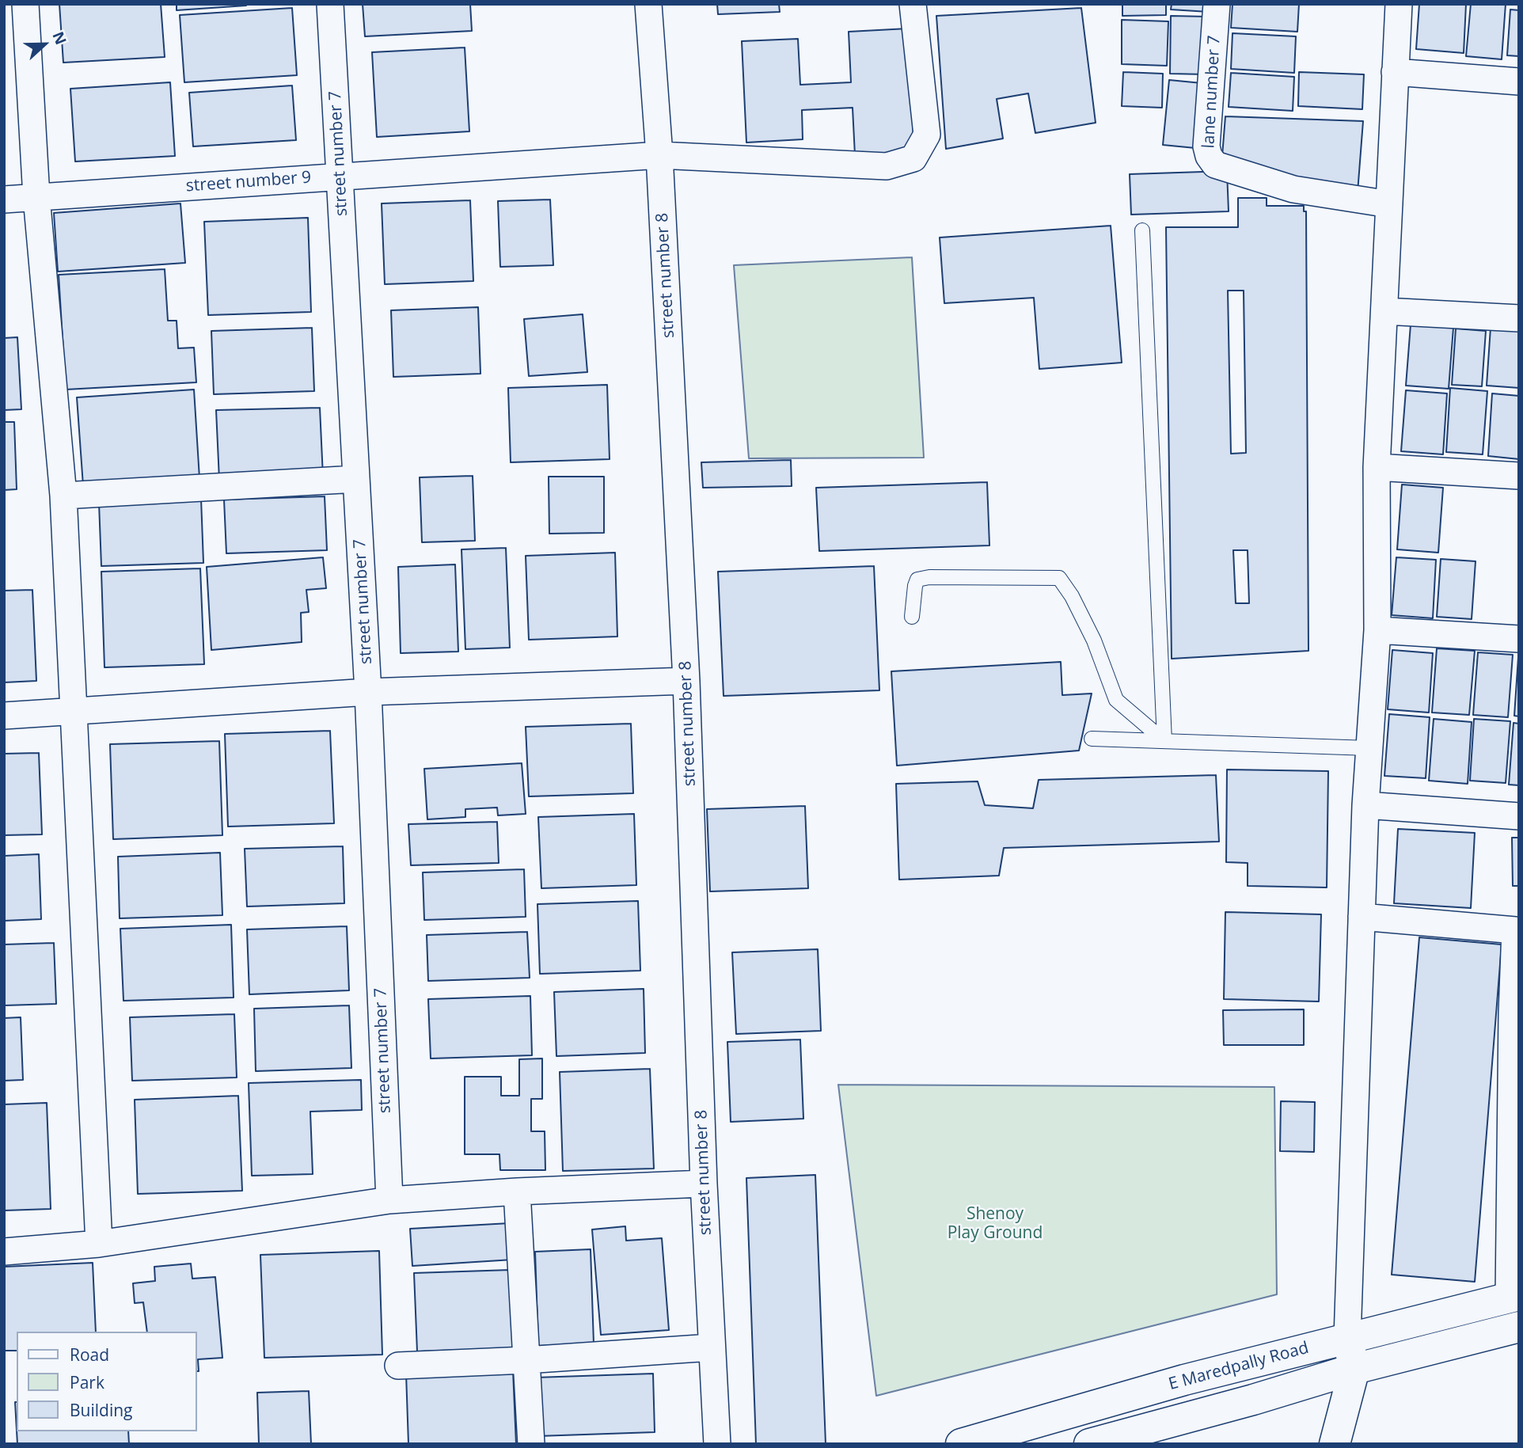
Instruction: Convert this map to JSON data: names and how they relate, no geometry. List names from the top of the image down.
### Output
{
  "streets": {
    "main road": ["E Maredpally Road"],
    "street": [
      "lane number 7",
      "street number 7",
      "street number 9",
      "street number 8"
    ]
  },
  "crossings": [
    ["street number 7", "street number 9"],
    ["street number 9", "street number 8"]
  ],
  "parks": ["Shenoy Play Ground"],
  "legend": ["Road", "Park", "Building"],
  "north": "right"
}
